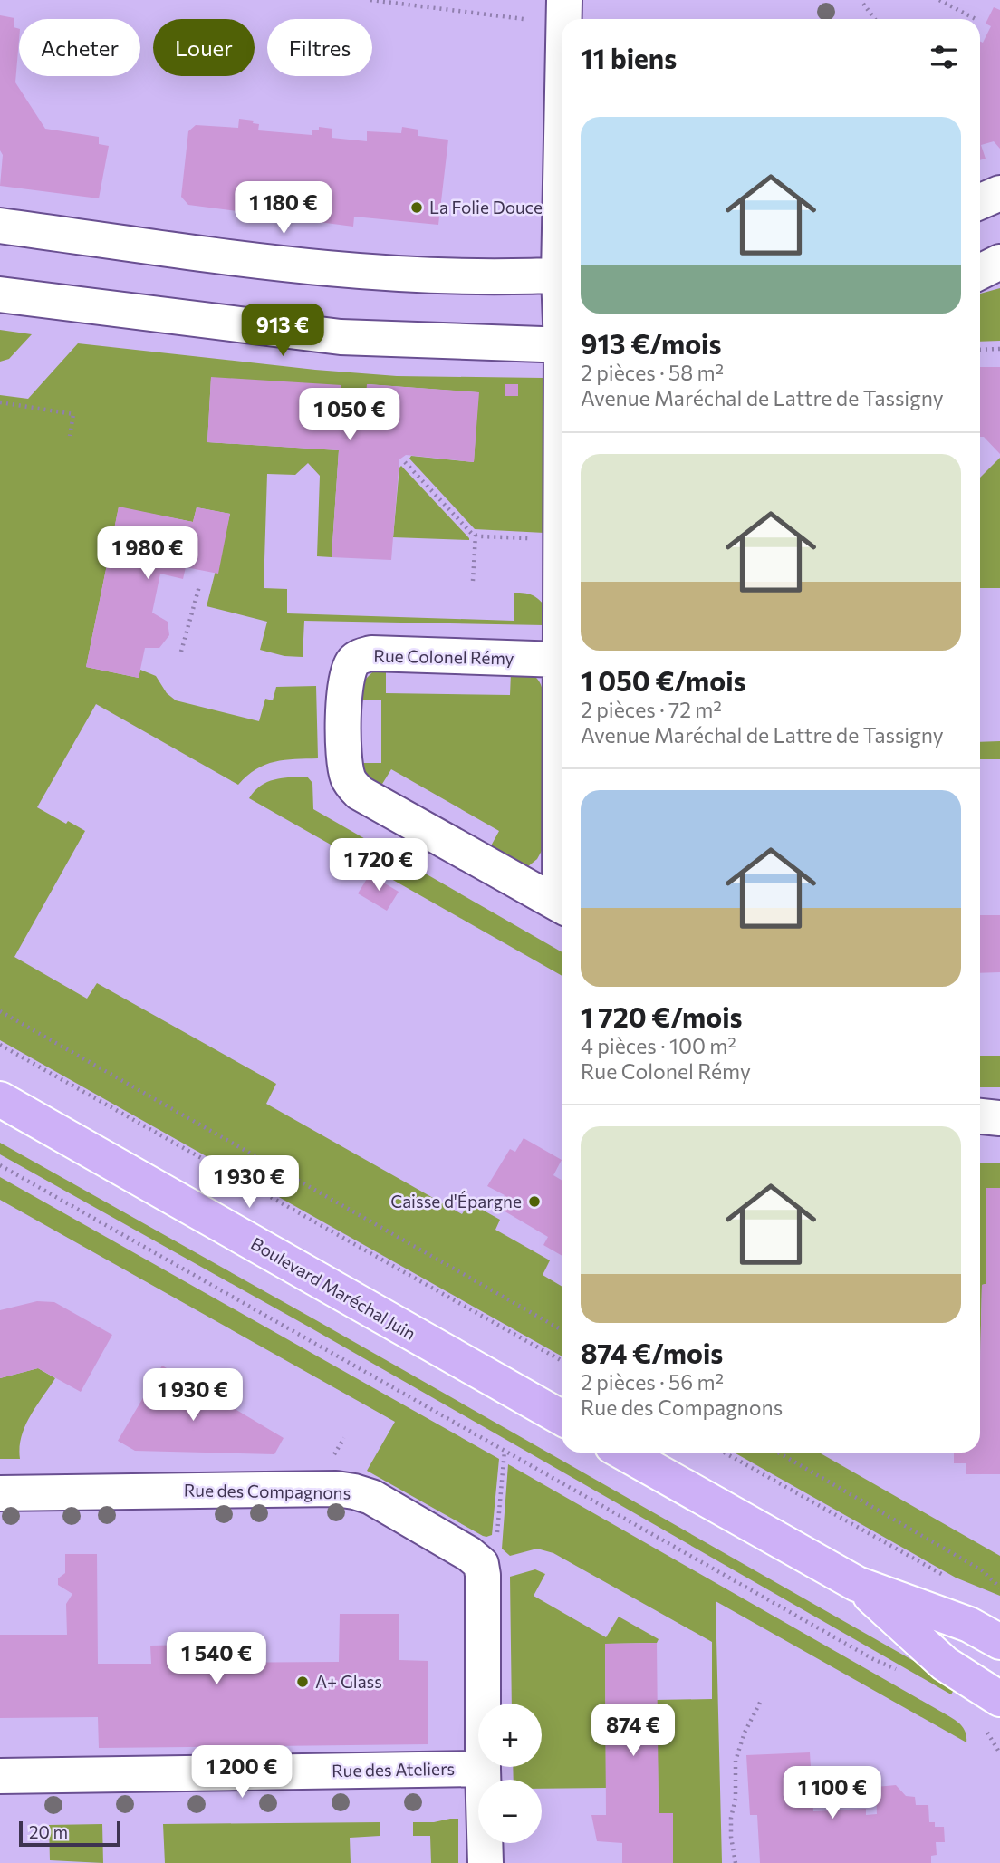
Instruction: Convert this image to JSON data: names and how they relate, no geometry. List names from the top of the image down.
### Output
{
  "streets": {
    "main road": ["Boulevard Maréchal Juin"],
    "street": ["Rue Colonel Rémy", "Rue des Compagnons", "Rue des Ateliers"]
  },
  "crossings": [
    ["Rue des Compagnons", "Rue des Ateliers"]
  ],
  "places": ["La Folie Douce", "Caisse d'Épargne", "A+ Glass"],
  "scale_bar": "20 m",
  "page": {
    "chip": ["Acheter", "Louer", "Filtres"],
    "heading": "11 biens",
    "list": [
      {
        "name": "913 €/mois",
        "note": "2 pièces · 58 m² · Avenue Maréchal de Lattre de Tassigny"
      },
      {
        "name": "1 050 €/mois",
        "note": "2 pièces · 72 m² · Avenue Maréchal de Lattre de Tassigny"
      },
      {
        "name": "1 720 €/mois",
        "note": "4 pièces · 100 m² · Rue Colonel Rémy"
      },
      {
        "name": "874 €/mois",
        "note": "2 pièces · 56 m² · Rue des Compagnons"
      }
    ],
    "price": [
      "1 180 €",
      "913 €",
      "1 050 €",
      "1 980 €",
      "1 720 €",
      "1 930 €",
      "1 930 €",
      "1 540 €",
      "874 €",
      "1 200 €",
      "1 100 €"
    ],
    "map_buttons": ["+", "−"],
    "scale": "20 m"
  }
}
